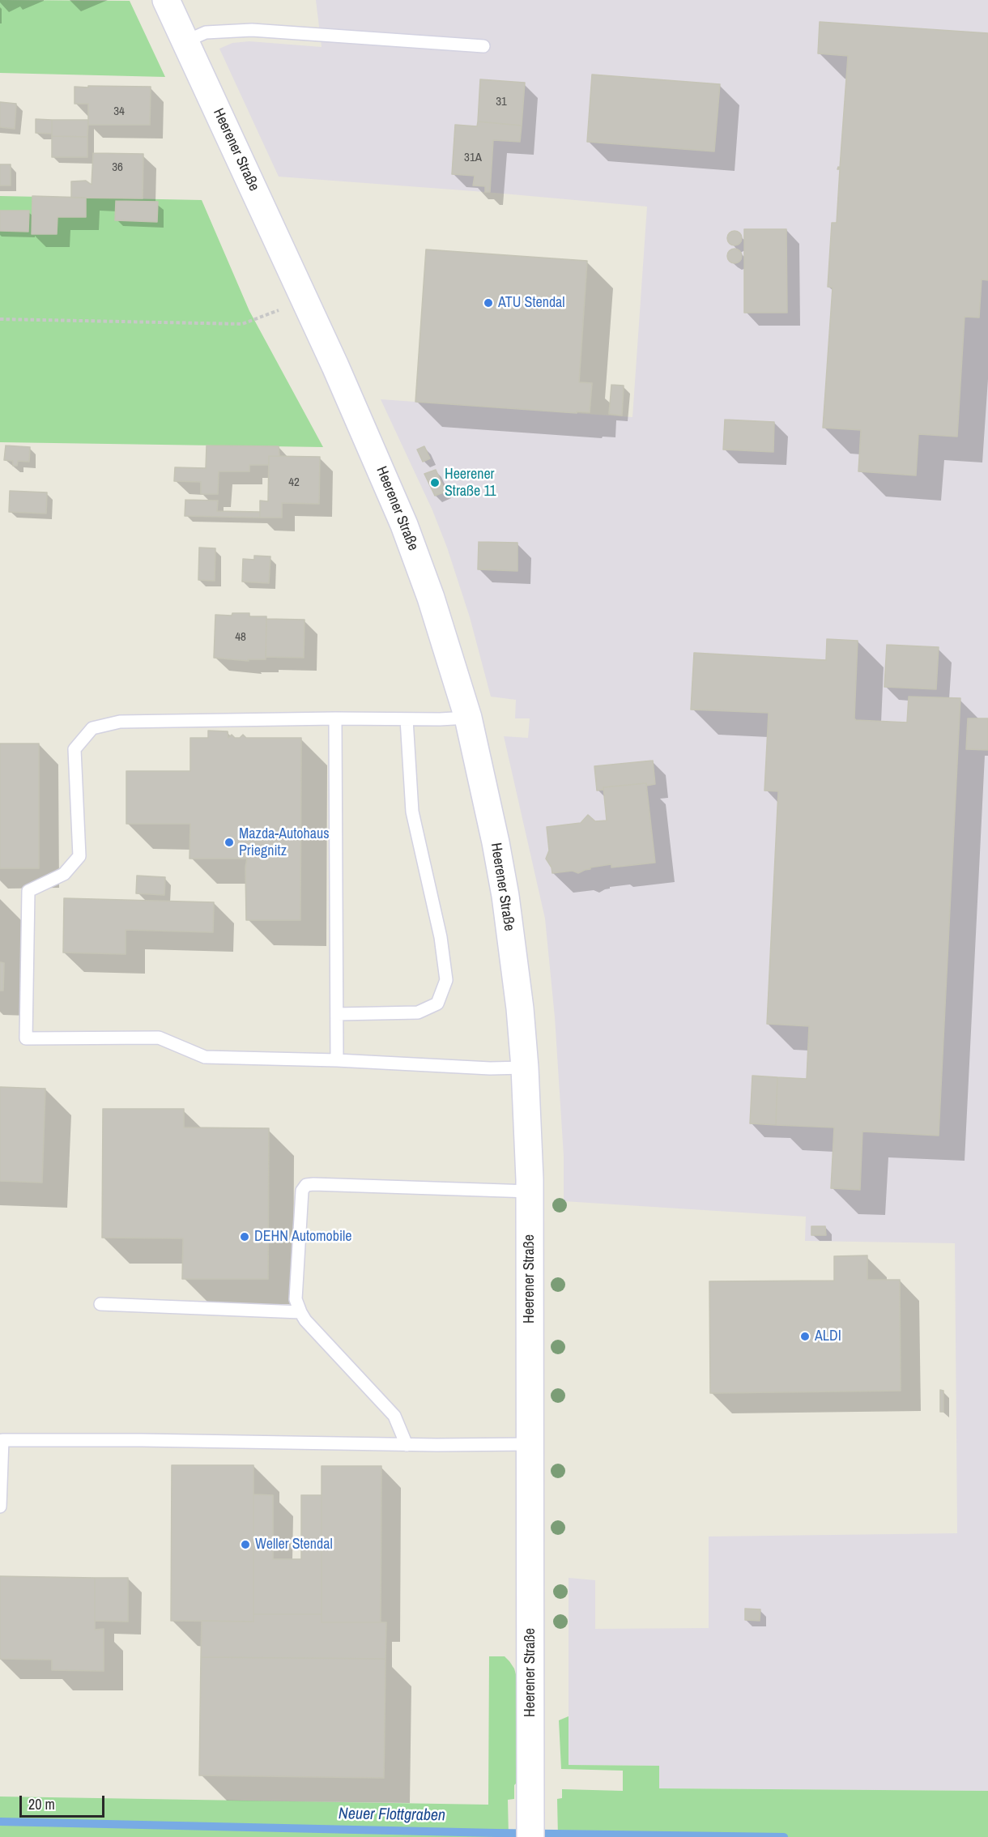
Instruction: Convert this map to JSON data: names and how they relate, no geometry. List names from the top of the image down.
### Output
{
  "streets": {
    "main road": ["Heerener Straße"]
  },
  "water": ["Neuer Flottgraben"],
  "places": [
    "ATU Stendal",
    "Heerener Straße 11",
    "Mazda-Autohaus Priegnitz",
    "DEHN Automobile",
    "ALDI",
    "Weller Stendal"
  ],
  "house_numbers": [
    "31",
    "34",
    "31A",
    "36",
    "42",
    "48"
  ],
  "scale_bar": "20 m"
}
